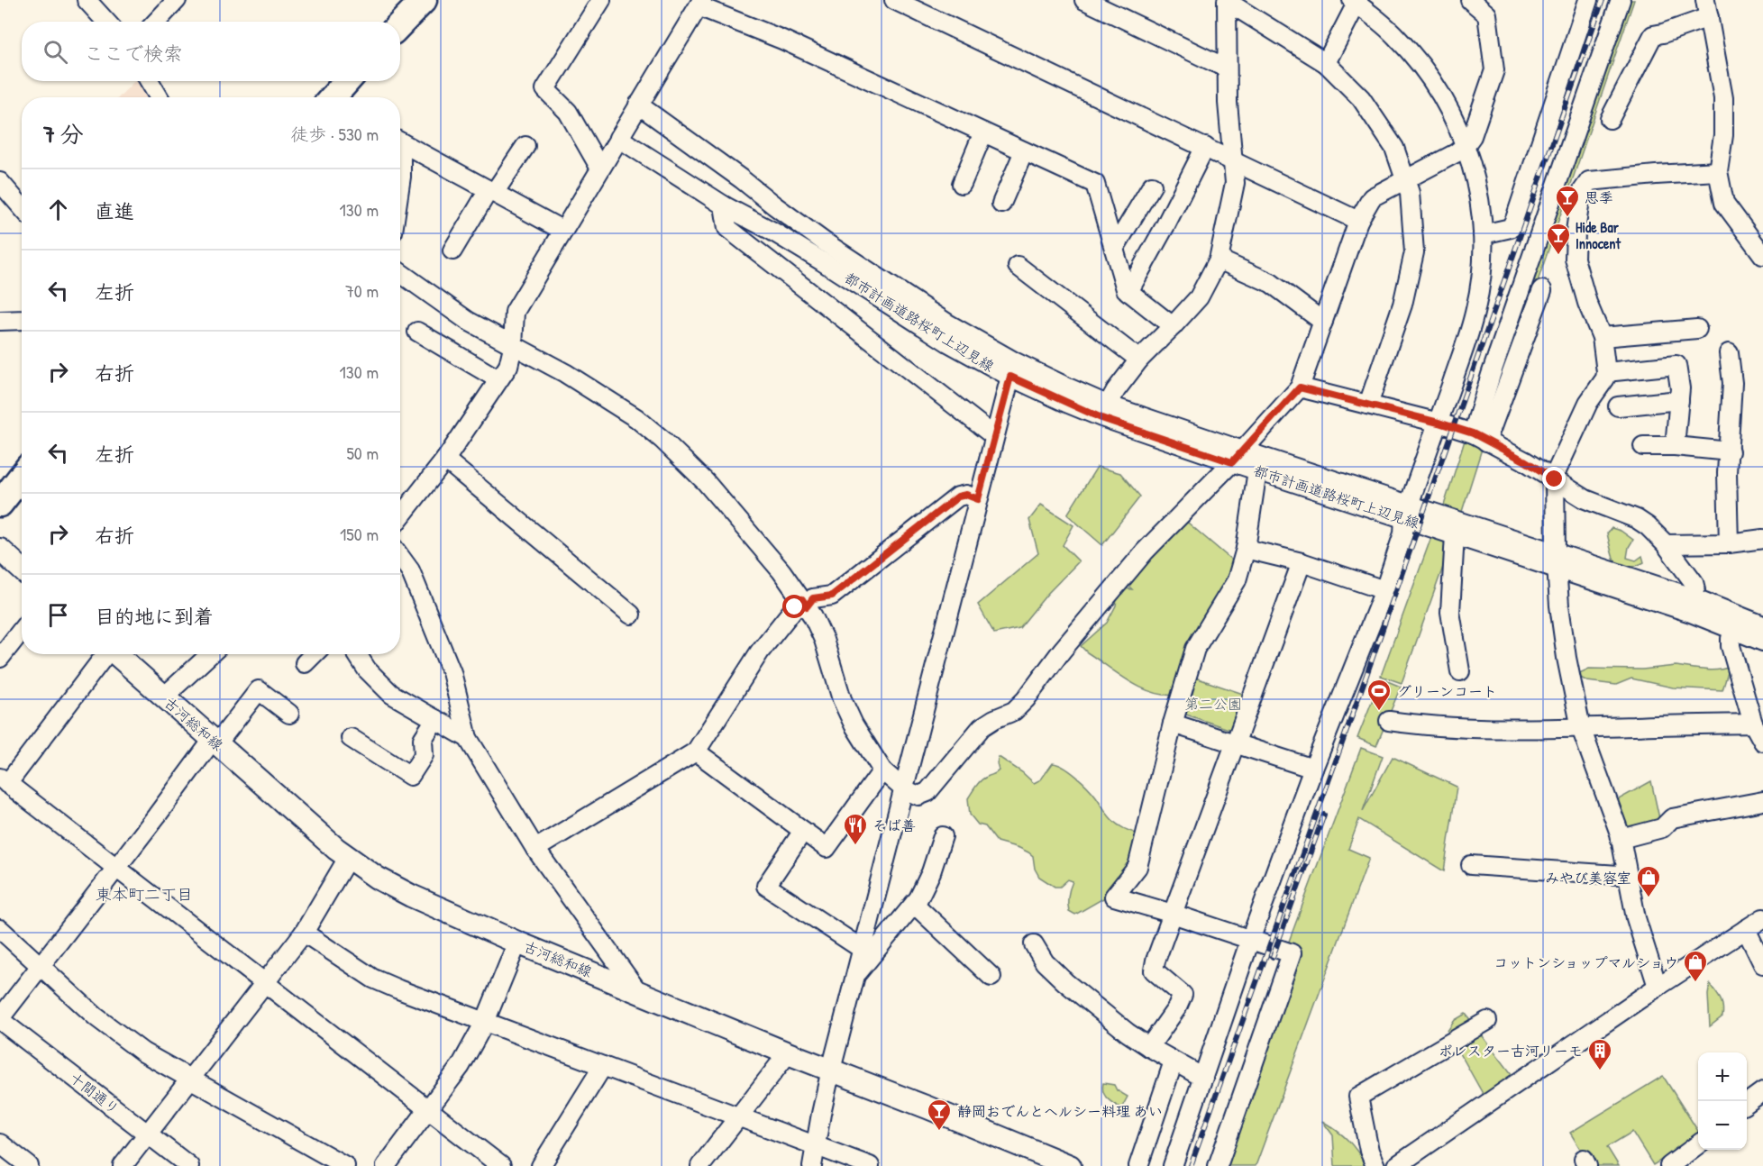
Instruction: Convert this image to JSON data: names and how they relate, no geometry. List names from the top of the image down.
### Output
{
  "streets": {
    "main road": ["古河総和線"],
    "street": ["都市計画道路桜町上辺見線", "十間通り"]
  },
  "districts": ["東本町二丁目"],
  "parks": ["第二公園"],
  "places": {
    "bar": ["思季", "Hide Bar Innocent", "静岡おでんとヘルシー料理 あい"],
    "sports": ["グリーンコート"],
    "restaurant": ["そば善"],
    "shop": ["みやび美容室", "コットンショップマルショウ"],
    "building": ["ポレスター古河リーモ"]
  },
  "page": {
    "search": "ここで検索",
    "heading": ["7 分", "徒歩 · 530 m"],
    "list": [
      ["直進", "130 m"],
      ["左折", "70 m"],
      ["右折", "130 m"],
      ["左折", "50 m"],
      ["右折", "150 m"],
      "目的地に到着"
    ],
    "map_buttons": ["+", "−"]
  }
}
